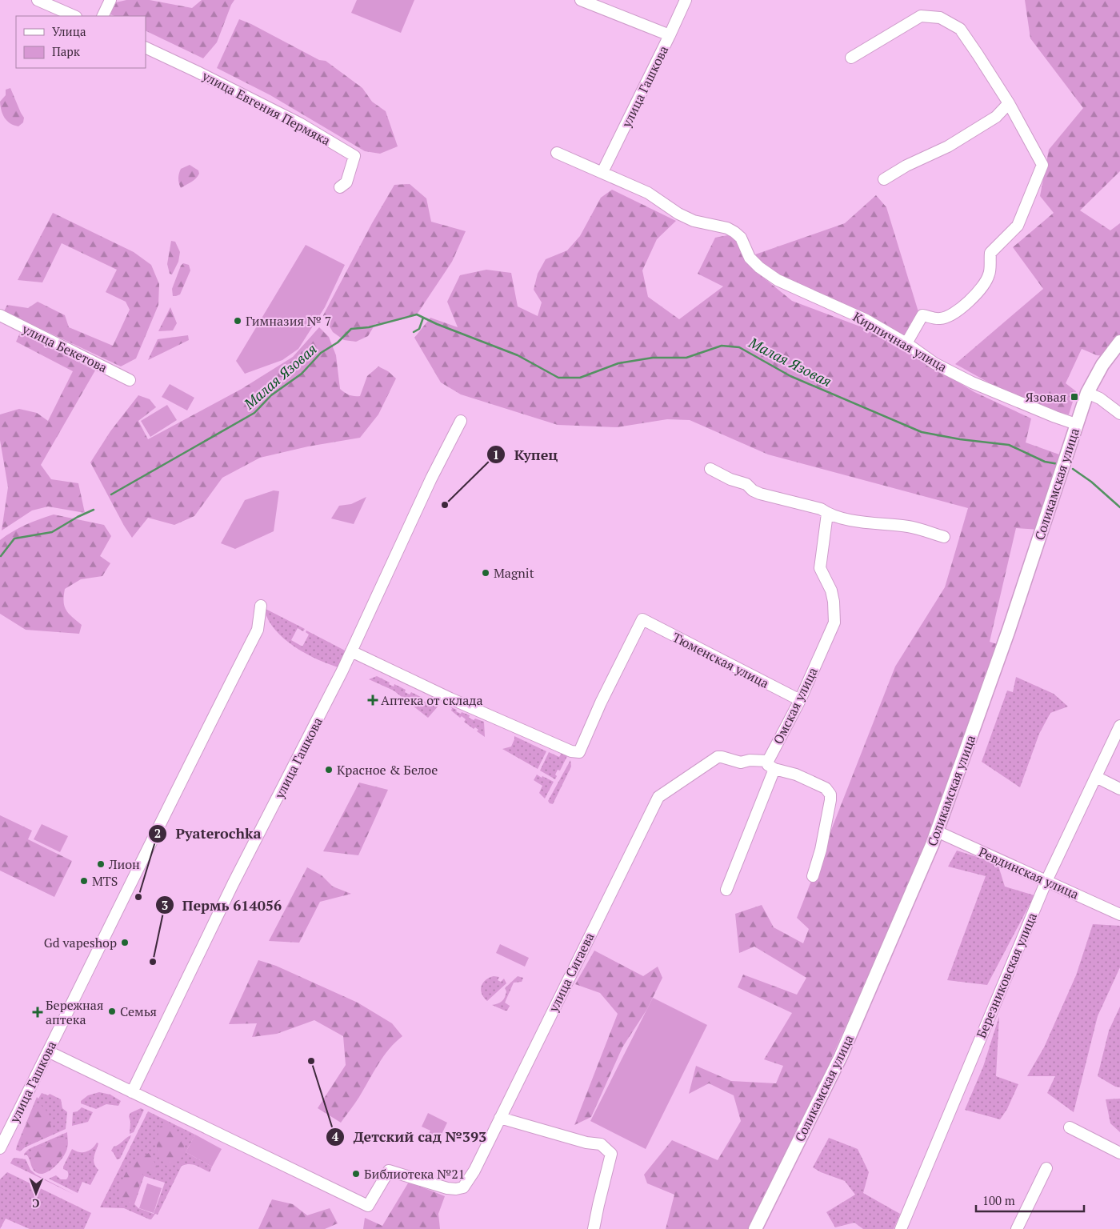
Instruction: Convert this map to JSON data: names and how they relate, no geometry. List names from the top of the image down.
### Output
{
  "streets": {
    "main road": ["Соликамская улица"],
    "street": [
      "улица Гашкова",
      "улица Евгения Пермяка",
      "Кирпичная улица",
      "улица Бекетова",
      "Тюменская улица",
      "Омская улица",
      "Ревдинская улица",
      "улица Сигаева",
      "Березниковская улица"
    ]
  },
  "crossings": [
    ["улица Гашкова", "Кирпичная улица"],
    ["улица Гашкова", "Тюменская улица"],
    ["улица Гашкова", "улица Сигаева"],
    ["Кирпичная улица", "Соликамская улица"],
    ["Соликамская улица", "Ревдинская улица"],
    ["Тюменская улица", "Омская улица"],
    ["Омская улица", "улица Сигаева"],
    ["Ревдинская улица", "Березниковская улица"]
  ],
  "water": ["Малая Язовая"],
  "places": {
    "other": [
      "Гимназия № 7",
      "Купец",
      "Magnit",
      "Красное & Белое",
      "Лион",
      "MTS",
      "Pyaterochka",
      "Gd vapeshop",
      "Пермь 614056",
      "Семья",
      "Детский сад №393",
      "Библиотека №21"
    ],
    "transit": ["Язовая"],
    "health": ["Аптека от склада", "Бережная аптека"]
  },
  "legend": ["Улица", "Парк"],
  "scale_bar": "100 m",
  "north": "bottom"
}
